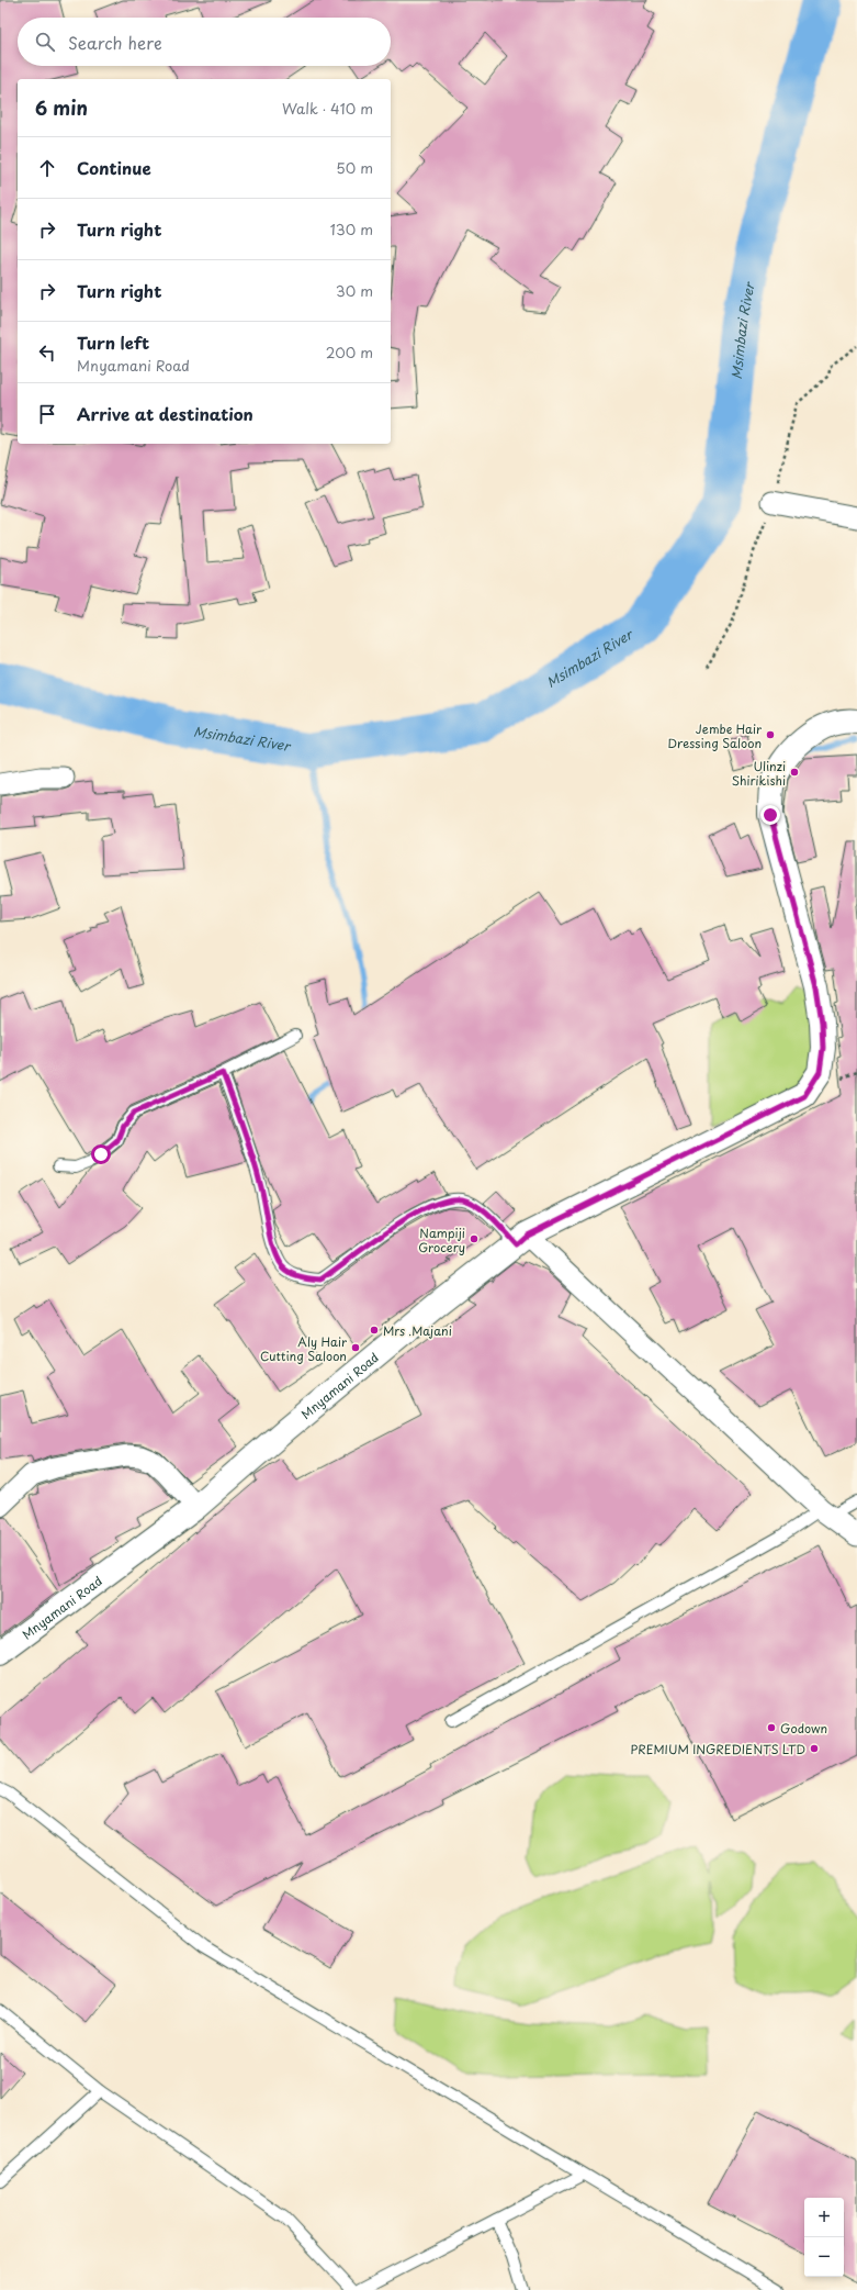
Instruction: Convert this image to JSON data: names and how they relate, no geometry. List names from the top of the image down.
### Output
{
  "streets": {
    "street": ["Mnyamani Road"]
  },
  "water": ["Msimbazi River"],
  "places": [
    "Jembe Hair Dressing Saloon",
    "Ulinzi Shirikishi",
    "Nampiji Grocery",
    "Mrs .Majani",
    "Aly Hair Cutting Saloon",
    "Godown",
    "PREMIUM INGREDIENTS LTD"
  ],
  "page": {
    "search": "Search here",
    "heading": ["6 min", "Walk · 410 m"],
    "list": [
      ["Continue", "50 m"],
      ["Turn right", "130 m"],
      ["Turn right", "30 m"],
      ["Turn left", "Mnyamani Road", "200 m"],
      "Arrive at destination"
    ],
    "map_buttons": ["+", "−"]
  }
}
